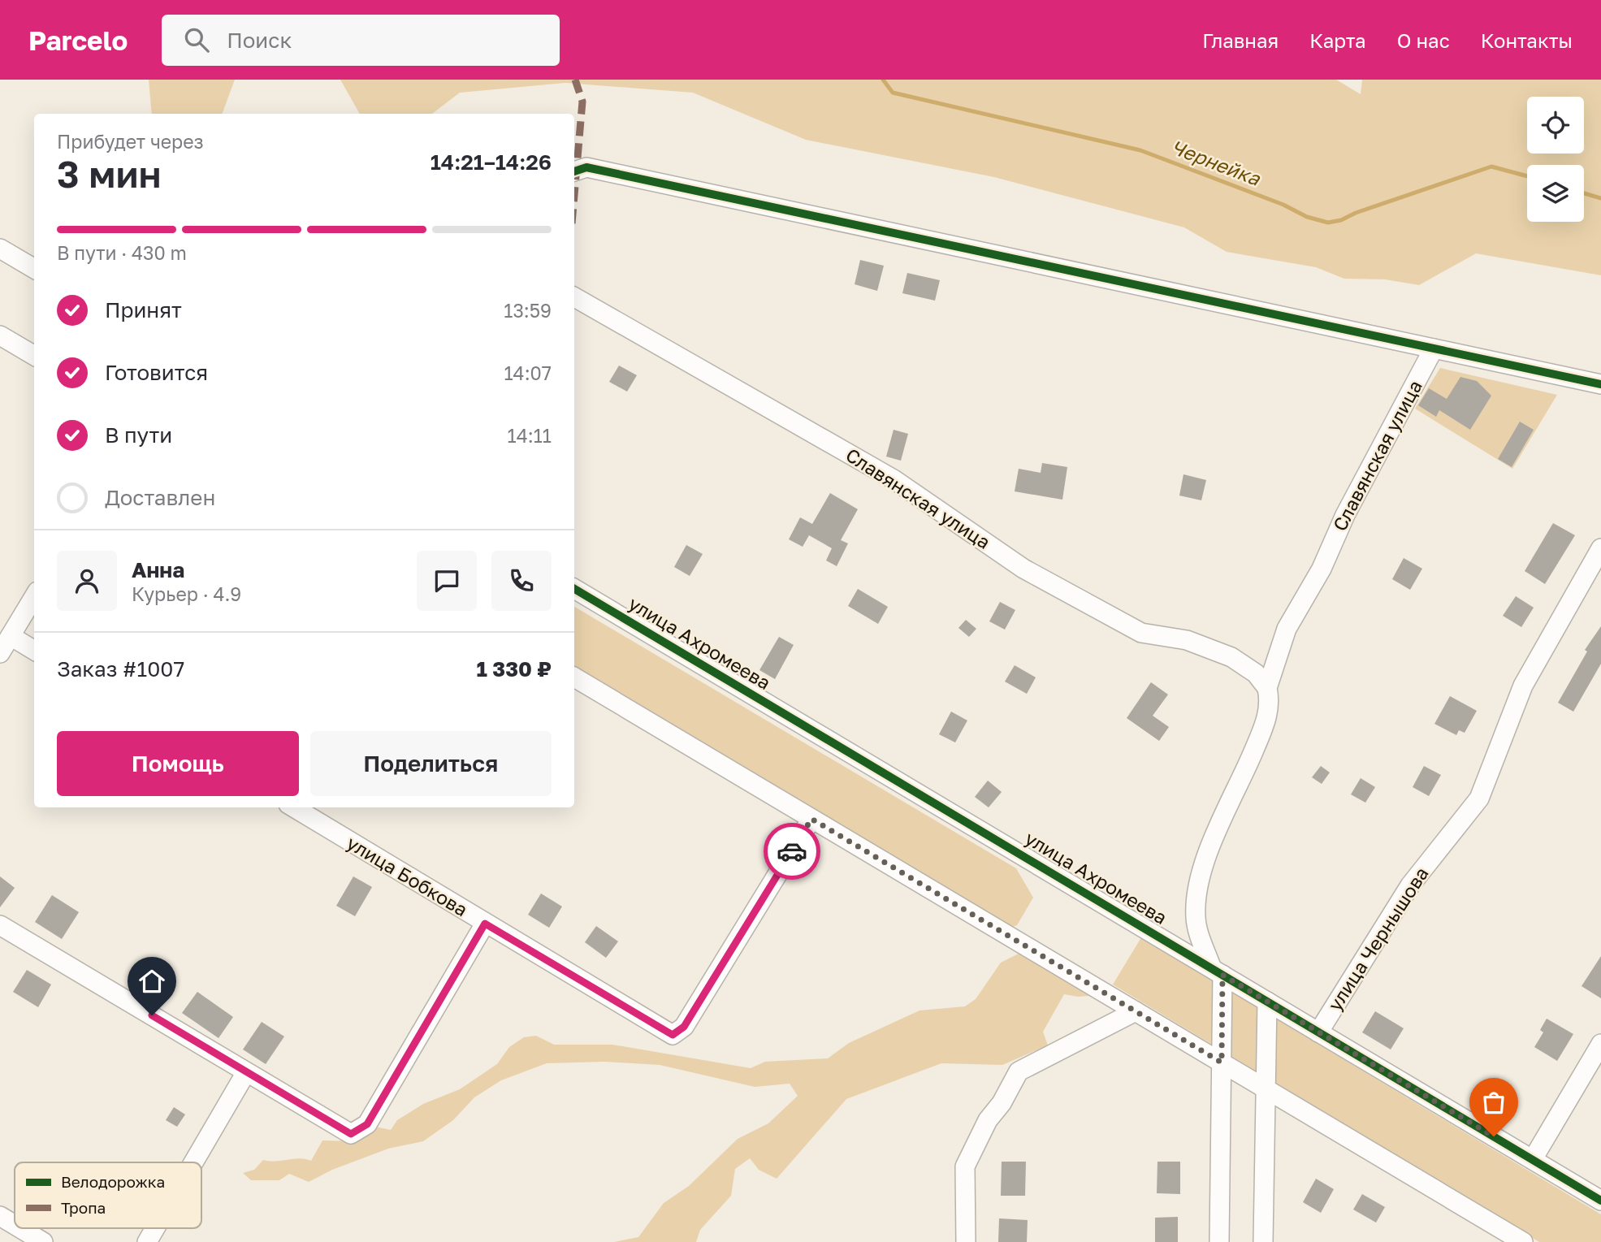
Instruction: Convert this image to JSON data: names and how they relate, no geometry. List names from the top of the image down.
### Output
{
  "streets": {
    "street": [
      "Славянская улица",
      "улица Ахромеева",
      "улица Бобкова",
      "улица Чернышова"
    ]
  },
  "crossings": [
    ["Славянская улица", "улица Ахромеева"],
    ["улица Ахромеева", "улица Чернышова"]
  ],
  "water": ["Чернейка"],
  "legend": ["Велодорожка", "Тропа"],
  "page": {
    "header": "Parcelo",
    "search": "Поиск",
    "nav": [
      "Главная",
      "Карта",
      "О нас",
      "Контакты"
    ],
    "heading": ["3 мин", "Прибудет через", "14:21–14:26"],
    "panel": [
      "Анна",
      "Курьер · 4.9",
      "Заказ #1007",
      "1 330 ₽"
    ],
    "bar": "В пути · 430 m",
    "list": [
      ["Принят", "13:59"],
      ["Готовится", "14:07"],
      ["В пути", "14:11"],
      "Доставлен"
    ],
    "buttons": ["Помощь", "Поделиться"]
  }
}
